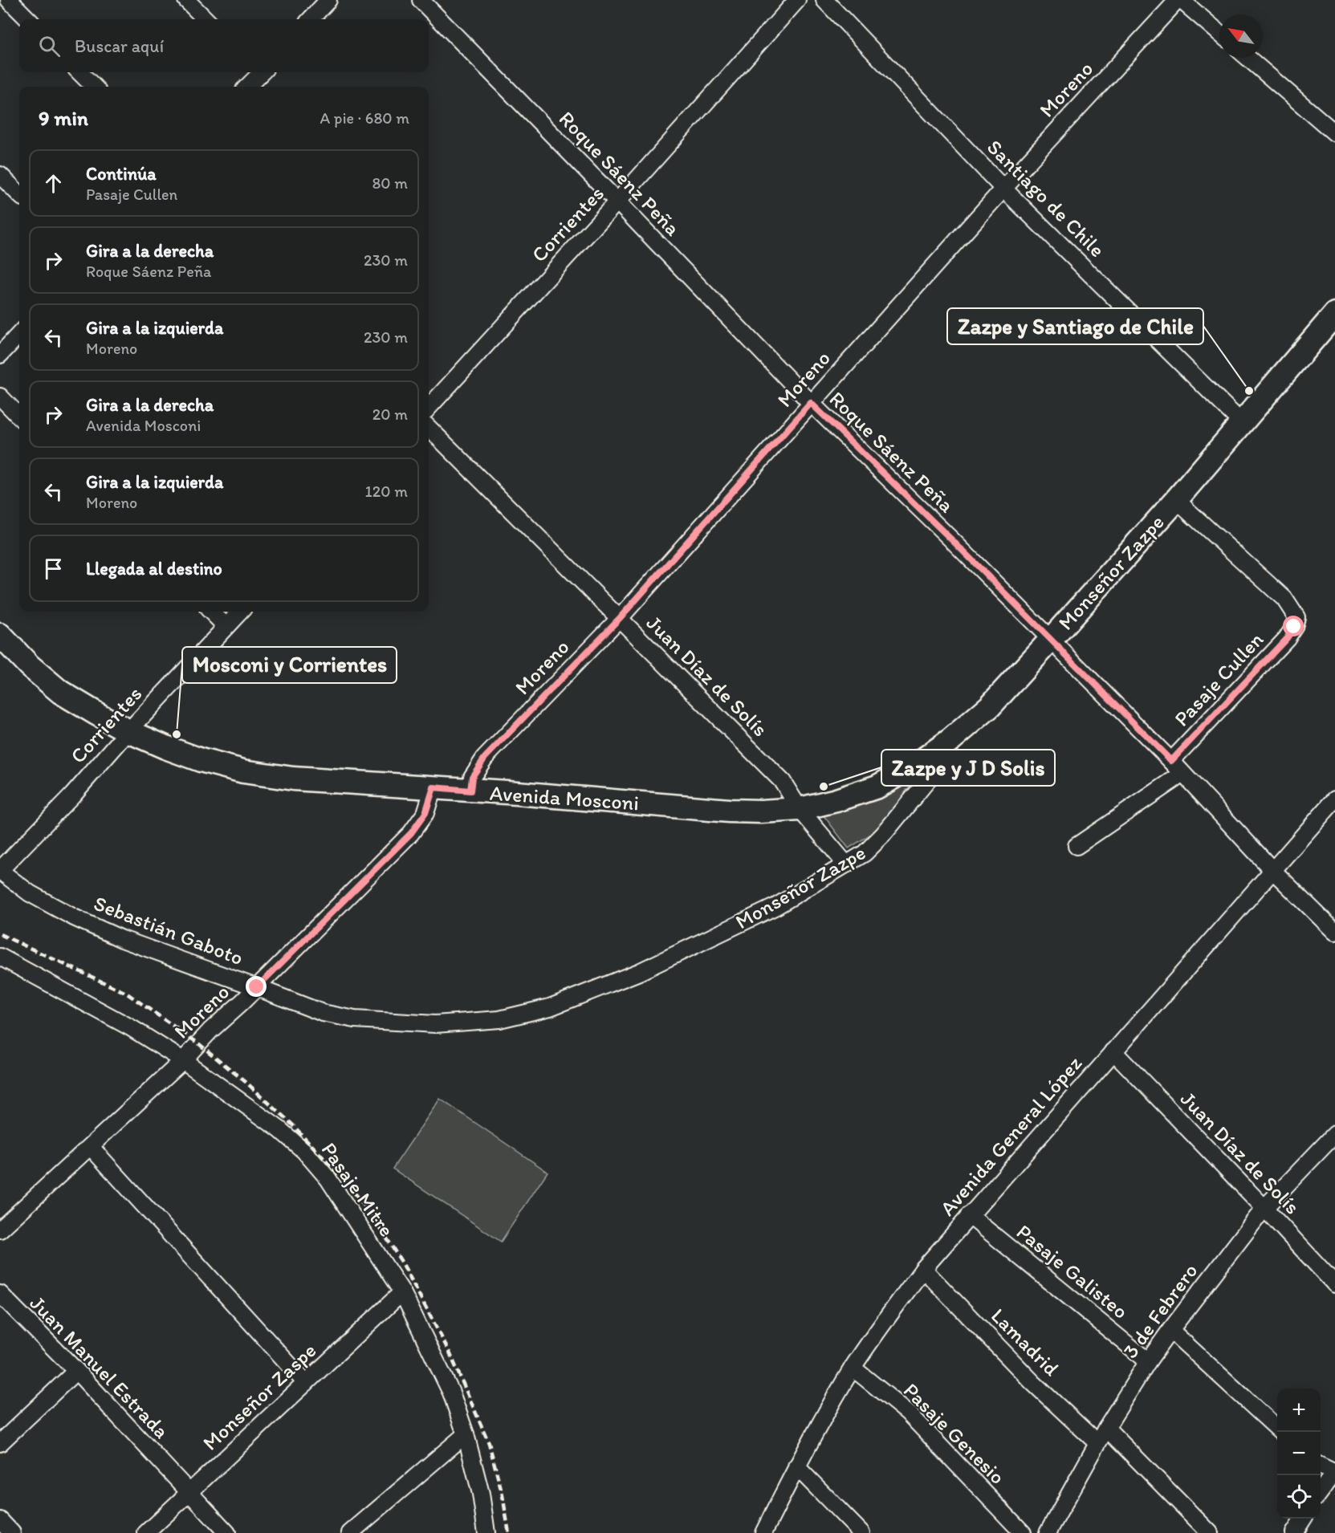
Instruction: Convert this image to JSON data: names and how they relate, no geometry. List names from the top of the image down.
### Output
{
  "streets": {
    "street": [
      "Moreno",
      "Roque Sáenz Peña",
      "Santiago de Chile",
      "Corrientes",
      "Monseñor Zazpe",
      "Juan Díaz de Solís",
      "Pasaje Cullen",
      "Avenida Mosconi",
      "Sebastián Gaboto",
      "Avenida General López",
      "Pasaje Mitre",
      "Pasaje Galisteo",
      "3 de Febrero",
      "Lamadrid",
      "Juan Manuel Estrada",
      "Monseñor Zaspe",
      "Pasaje Genesio"
    ]
  },
  "crossings": [
    ["Moreno", "Roque Sáenz Peña"],
    ["Moreno", "Santiago de Chile"],
    ["Moreno", "Juan Díaz de Solís"],
    ["Moreno", "Avenida Mosconi"],
    ["Moreno", "Sebastián Gaboto"],
    ["Moreno", "Pasaje Mitre"],
    ["Roque Sáenz Peña", "Corrientes"],
    ["Roque Sáenz Peña", "Monseñor Zazpe"],
    ["Roque Sáenz Peña", "Pasaje Cullen"],
    ["Roque Sáenz Peña", "Avenida General López"],
    ["Santiago de Chile", "Monseñor Zazpe"],
    ["Corrientes", "Avenida Mosconi"],
    ["Corrientes", "Sebastián Gaboto"],
    ["Monseñor Zazpe", "Juan Díaz de Solís"],
    ["Monseñor Zazpe", "Pasaje Cullen"],
    ["Monseñor Zazpe", "Avenida Mosconi"],
    ["Monseñor Zazpe", "Sebastián Gaboto"],
    ["Juan Díaz de Solís", "Avenida Mosconi"],
    ["Juan Díaz de Solís", "Avenida General López"],
    ["Juan Díaz de Solís", "3 de Febrero"],
    ["Avenida General López", "Pasaje Galisteo"],
    ["Avenida General López", "Lamadrid"],
    ["Avenida General López", "Pasaje Genesio"],
    ["Pasaje Mitre", "Monseñor Zaspe"],
    ["Pasaje Galisteo", "3 de Febrero"],
    ["3 de Febrero", "Lamadrid"],
    ["Juan Manuel Estrada", "Monseñor Zaspe"]
  ],
  "places": ["Zazpe y Santiago de Chile", "Mosconi y Corrientes", "Zazpe y J D Solis"],
  "north": "top left",
  "page": {
    "search": "Buscar aquí",
    "heading": ["9 min", "A pie · 680 m"],
    "list": [
      ["Continúa", "Pasaje Cullen", "80 m"],
      ["Gira a la derecha", "Roque Sáenz Peña", "230 m"],
      ["Gira a la izquierda", "Moreno", "230 m"],
      ["Gira a la derecha", "Avenida Mosconi", "20 m"],
      ["Gira a la izquierda", "Moreno", "120 m"],
      "Llegada al destino"
    ],
    "map_buttons": ["+", "−"]
  }
}
